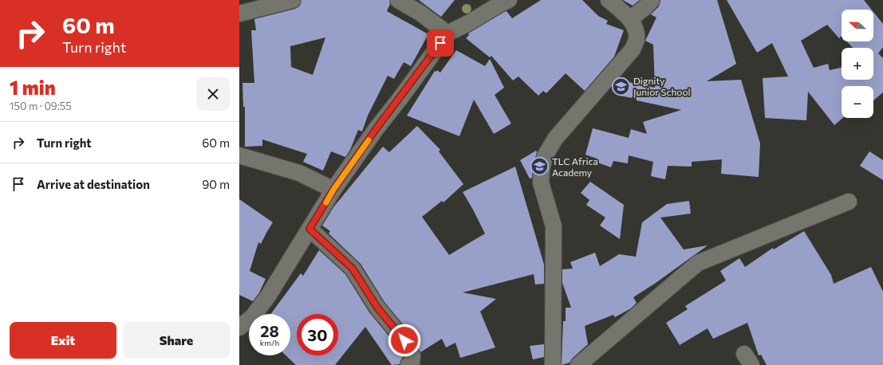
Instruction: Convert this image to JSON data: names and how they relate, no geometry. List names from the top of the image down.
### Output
{
  "places": {
    "school or university": ["Dignity Junior School", "TLC Africa Academy"]
  },
  "north": "left",
  "page": {
    "turn": ["60 m", "Turn right"],
    "map_buttons": ["+", "−"],
    "heading": ["1 min", "150 m · 09:55"],
    "list": [
      {
        "name": "Turn right",
        "value": "60 m"
      },
      {
        "name": "Arrive at destination",
        "value": "90 m"
      }
    ],
    "speed": "28 km/h",
    "limit": "30",
    "buttons": ["Exit", "Share"]
  }
}
